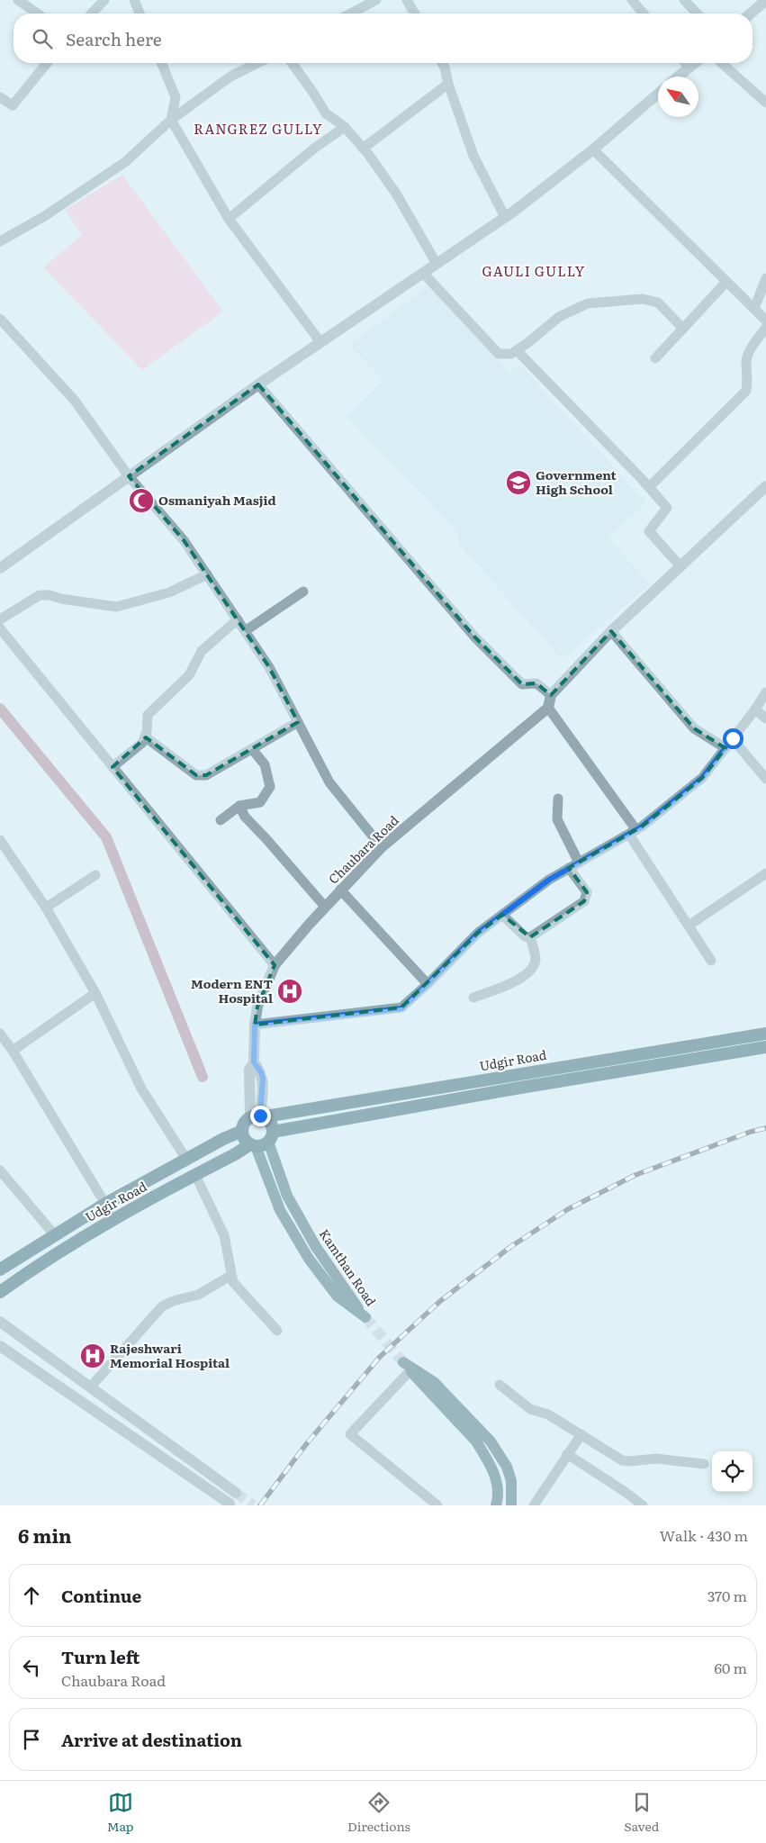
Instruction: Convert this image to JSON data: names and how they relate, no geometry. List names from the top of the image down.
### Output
{
  "streets": {
    "highway": ["Udgir Road"],
    "main road": ["Kamthan Road"],
    "street": ["Chaubara Road"]
  },
  "crossings": [
    ["Chaubara Road", "Udgir Road"],
    ["Chaubara Road", "Kamthan Road"],
    ["Udgir Road", "Kamthan Road"]
  ],
  "districts": ["RANGREZ GULLY", "GAULI GULLY"],
  "places": {
    "school or university": ["Government High School"],
    "mosque": ["Osmaniyah Masjid"],
    "hospital": ["Modern ENT Hospital", "Rajeshwari Memorial Hospital"]
  },
  "north": "top left",
  "page": {
    "search": "Search here",
    "heading": ["6 min", "Walk · 430 m"],
    "list": [
      ["Continue", "370 m"],
      ["Turn left", "Chaubara Road", "60 m"],
      "Arrive at destination"
    ],
    "nav": ["Map", "Directions", "Saved"]
  }
}
